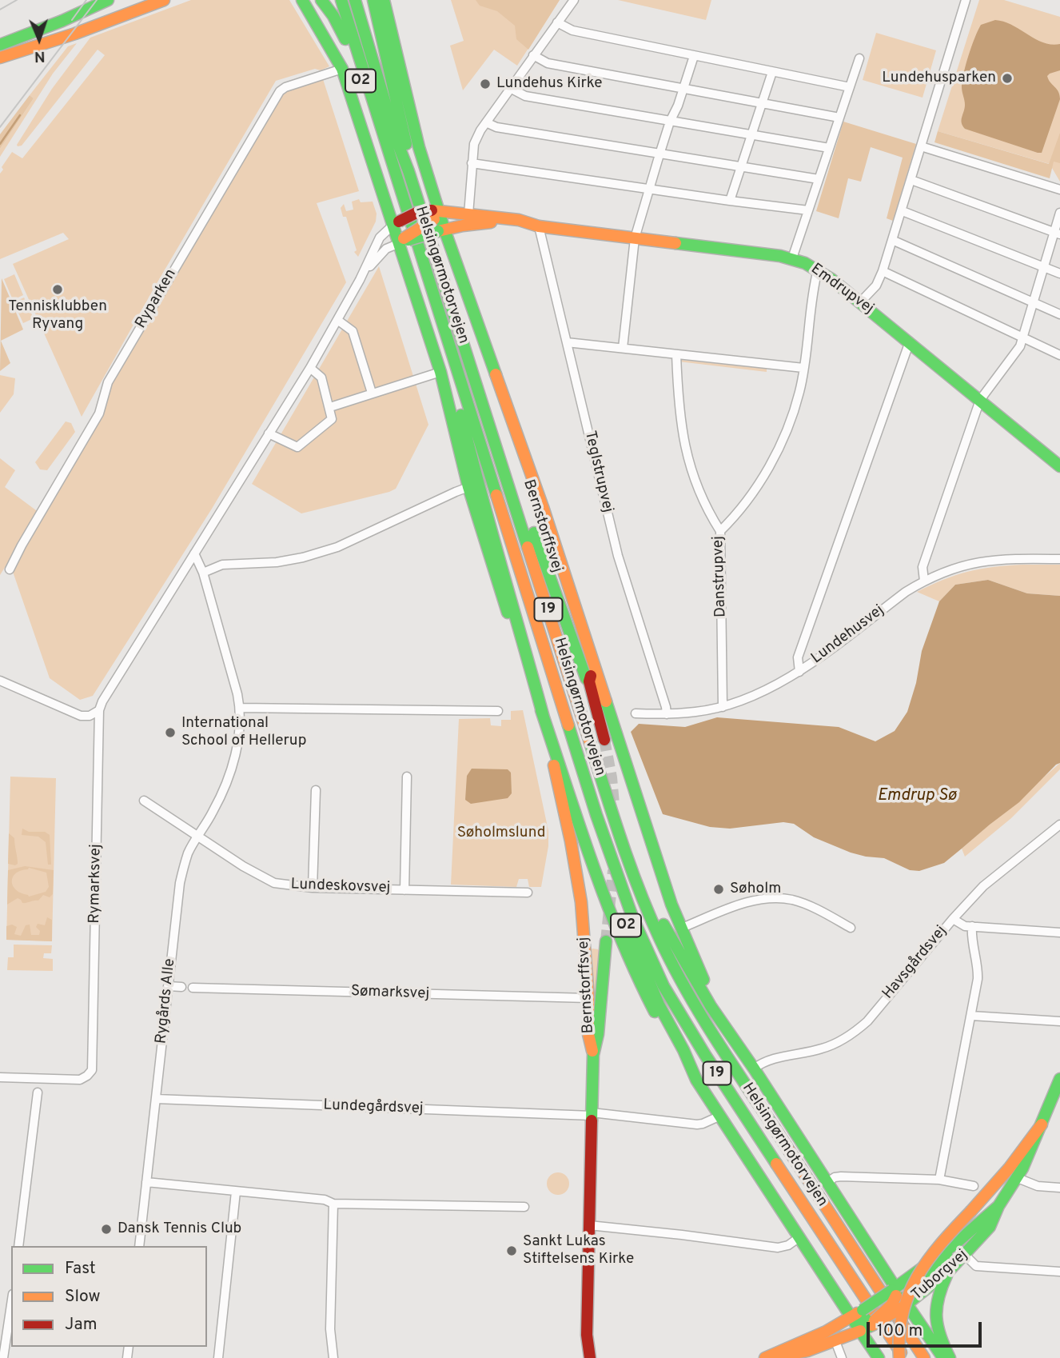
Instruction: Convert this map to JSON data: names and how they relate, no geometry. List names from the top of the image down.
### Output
{
  "streets": {
    "main road": [
      "O2",
      "Helsingørmotorvejen",
      "Emdrupvej",
      "Bernstorffsvej",
      "19",
      "Tuborgvej"
    ],
    "street": [
      "Ryparken",
      "Teglstrupvej",
      "Danstrupvej",
      "Lundehusvej",
      "Rymarksvej",
      "Lundeskovsvej",
      "Havsgårdsvej",
      "Sømarksvej",
      "Rygårds Alle",
      "Lundegårdsvej"
    ]
  },
  "crossings": [
    ["O2", "Helsingørmotorvejen"],
    ["O2", "Havsgårdsvej"],
    ["O2", "Lundegårdsvej"],
    ["O2", "Tuborgvej"],
    ["Emdrupvej", "Teglstrupvej"],
    ["Teglstrupvej", "Lundehusvej"],
    ["Bernstorffsvej", "Sømarksvej"],
    ["Bernstorffsvej", "Lundegårdsvej"],
    ["Danstrupvej", "Lundehusvej"],
    ["Lundeskovsvej", "Rygårds Alle"],
    ["Rygårds Alle", "Lundegårdsvej"]
  ],
  "water": ["Emdrup Sø"],
  "parks": ["Søholmslund"],
  "places": [
    "Lundehusparken",
    "Lundehus Kirke",
    "Tennisklubben Ryvang",
    "International School of Hellerup",
    "Søholm",
    "Dansk Tennis Club",
    "Sankt Lukas Stiftelsens Kirke"
  ],
  "legend": ["Fast", "Slow", "Jam"],
  "scale_bar": "100 m",
  "north": "bottom"
}
